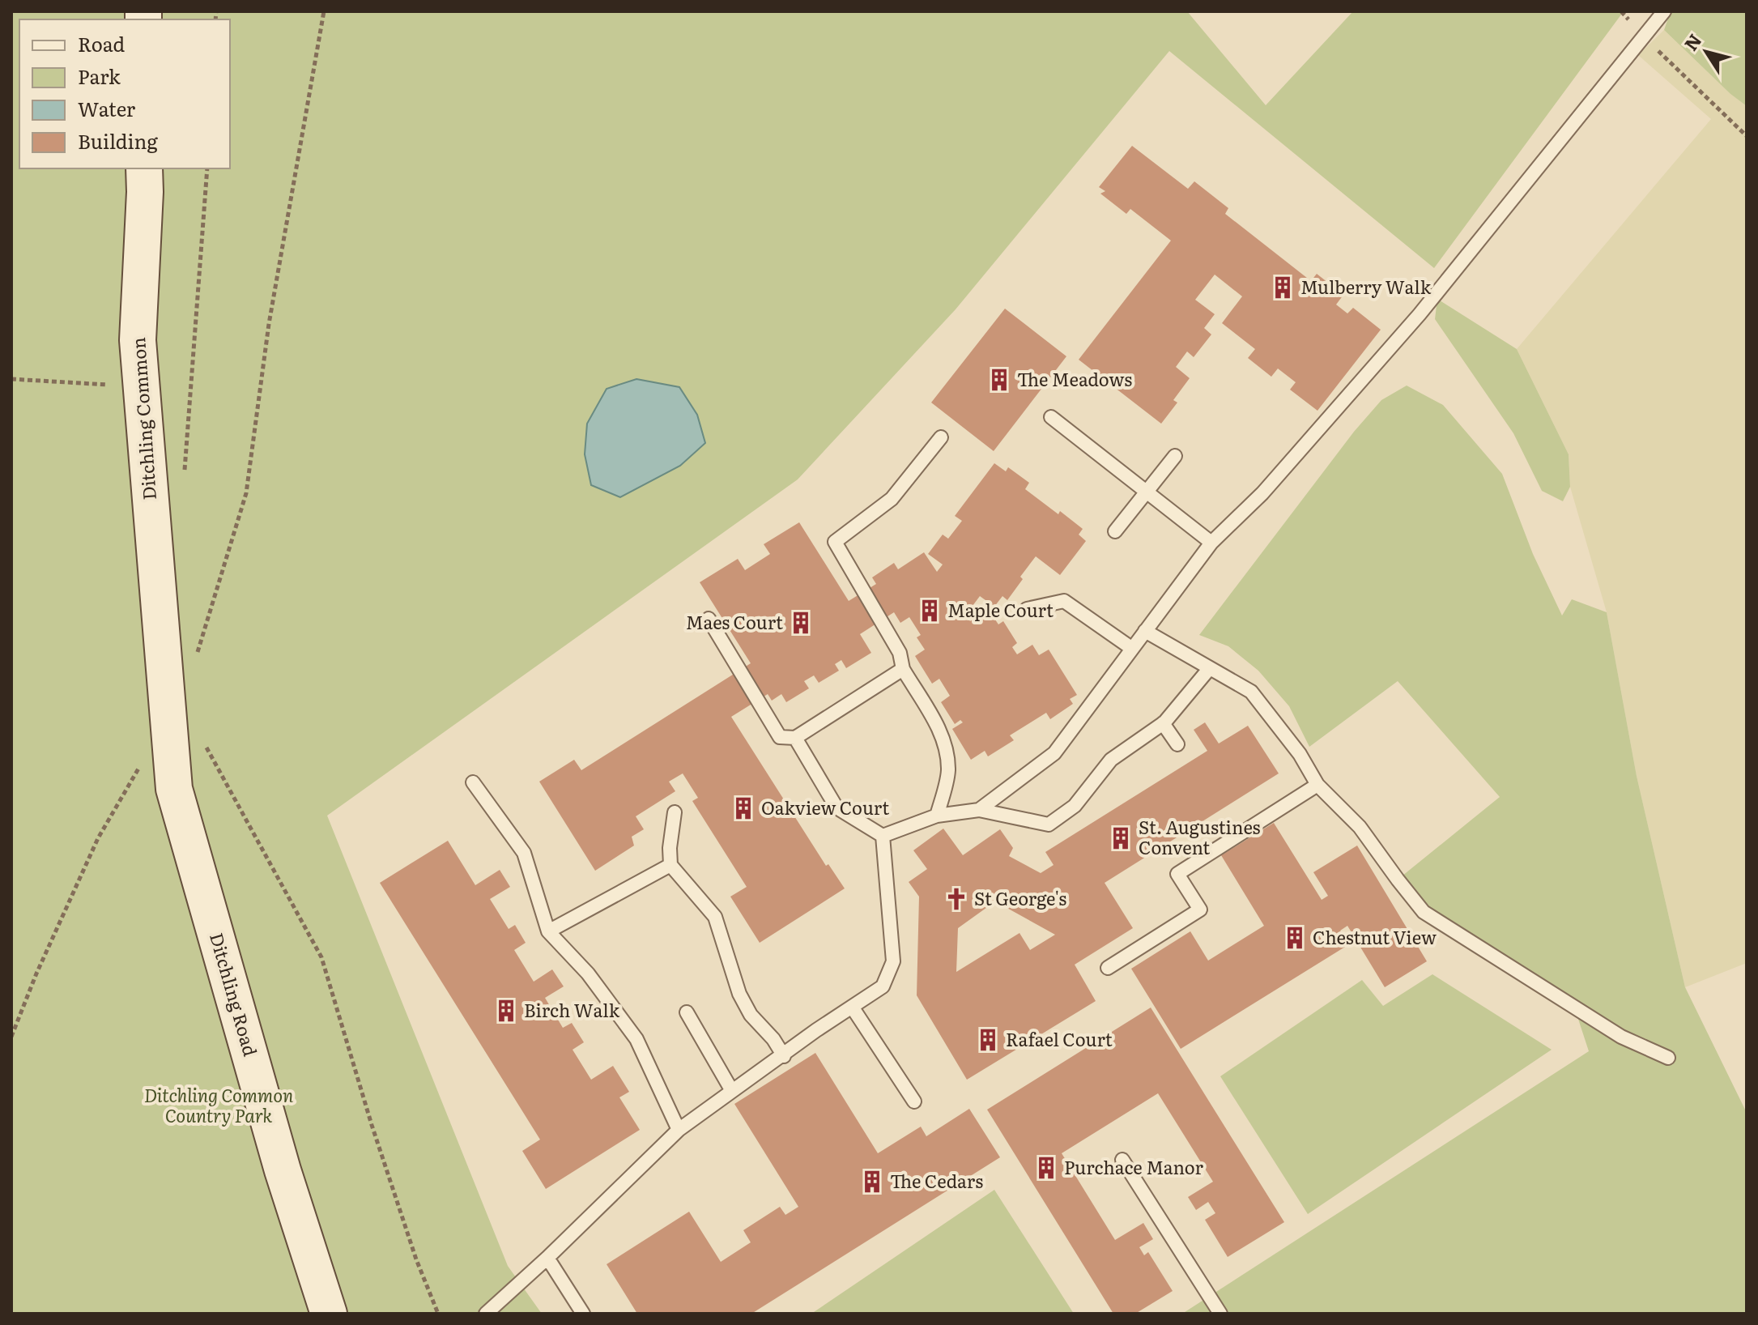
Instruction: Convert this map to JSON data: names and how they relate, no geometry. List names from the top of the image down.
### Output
{
  "streets": {
    "main road": ["Ditchling Common", "Ditchling Road"]
  },
  "crossings": [
    ["Ditchling Common", "Ditchling Road"]
  ],
  "parks": ["Ditchling Common Country Park"],
  "places": {
    "building": [
      "Mulberry Walk",
      "The Meadows",
      "Maple Court",
      "Maes Court",
      "Oakview Court",
      "St. Augustines Convent",
      "Chestnut View",
      "Birch Walk",
      "Rafael Court",
      "Purchace Manor",
      "The Cedars"
    ],
    "church": ["St George's"]
  },
  "legend": [
    "Road",
    "Park",
    "Water",
    "Building"
  ],
  "north": "top left"
}
